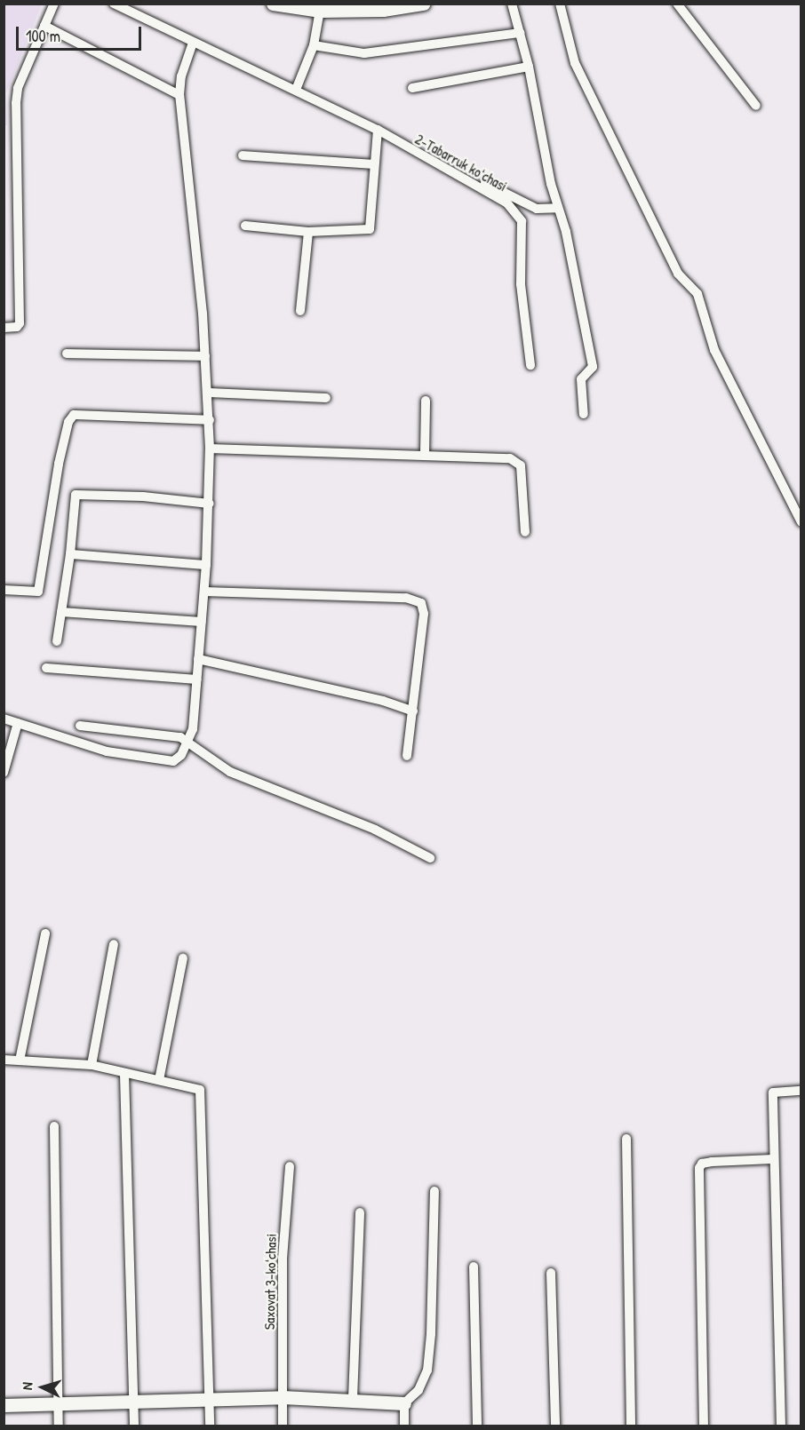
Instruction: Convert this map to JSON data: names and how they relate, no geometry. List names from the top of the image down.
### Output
{
  "streets": {
    "street": ["2-Tabarruk koʻchasi", "Saxovat 3-koʻchasi"]
  },
  "scale_bar": "100 m",
  "north": "left"
}
